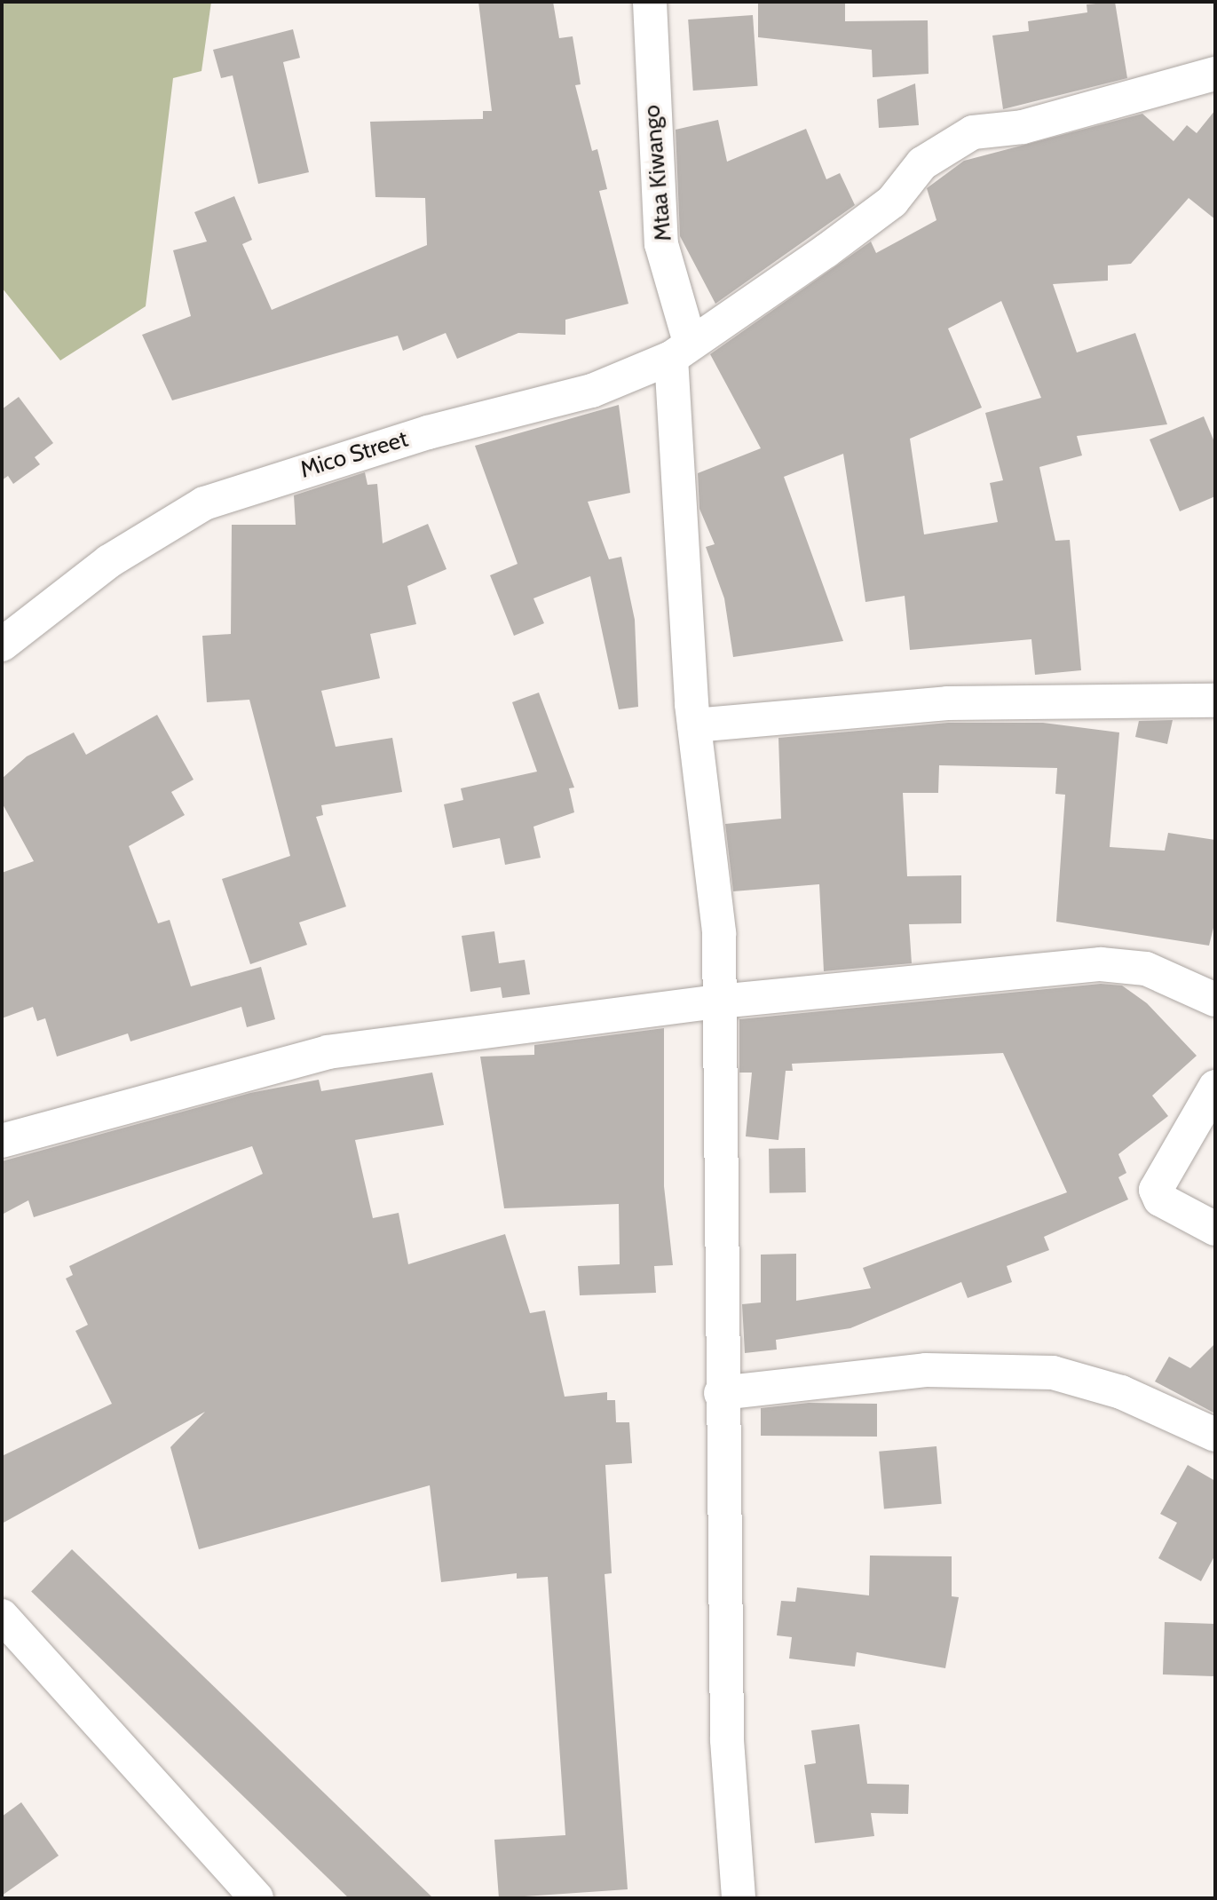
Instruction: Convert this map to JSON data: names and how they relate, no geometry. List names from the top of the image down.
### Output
{
  "streets": {
    "street": ["Mtaa Kiwango", "Mico Street"]
  },
  "crossings": [
    ["Mtaa Kiwango", "Mico Street"]
  ]
}
